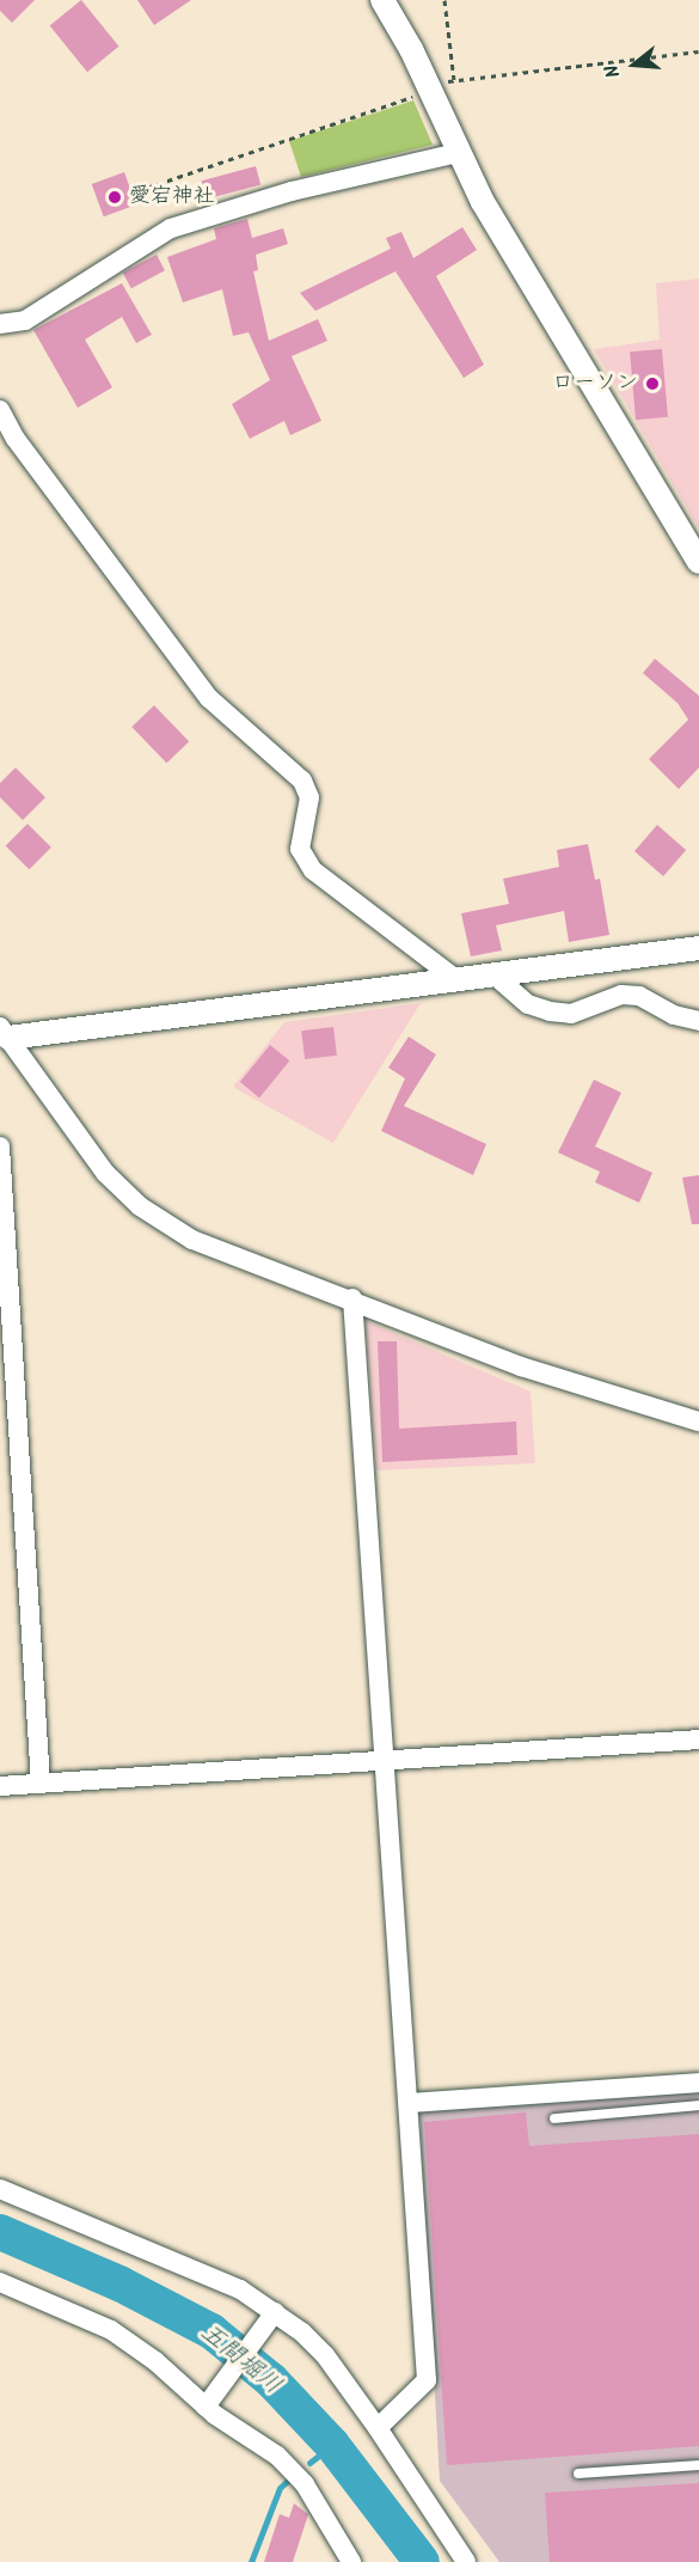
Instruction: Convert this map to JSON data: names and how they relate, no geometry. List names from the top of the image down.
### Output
{
  "water": ["五間堀川"],
  "places": ["愛宕神社", "ローソン"],
  "north": "left"
}
